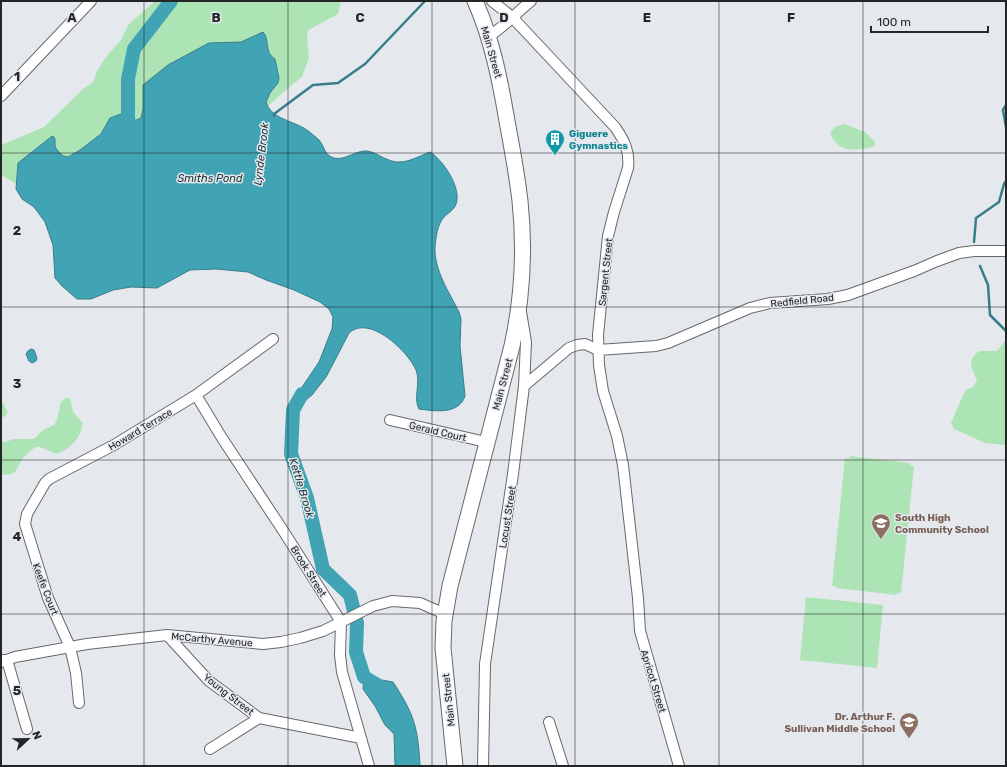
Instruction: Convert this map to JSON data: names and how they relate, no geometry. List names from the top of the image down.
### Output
{
  "streets": {
    "highway": ["Main Street"],
    "street": [
      "Sargent Street",
      "Redfield Road",
      "Howard Terrace",
      "Gerald Court",
      "Locust Street",
      "Brook Street",
      "Keefe Court",
      "McCarthy Avenue",
      "Apricot Street",
      "Young Street"
    ]
  },
  "crossings": [
    ["Main Street", "Gerald Court"],
    ["Main Street", "Locust Street"],
    ["Sargent Street", "Redfield Road"],
    ["Sargent Street", "Apricot Street"],
    ["Howard Terrace", "Brook Street"],
    ["Howard Terrace", "Keefe Court"],
    ["Brook Street", "McCarthy Avenue"],
    ["Keefe Court", "McCarthy Avenue"],
    ["McCarthy Avenue", "Young Street"]
  ],
  "water": ["Lynde Brook", "Smiths Pond", "Kettle Brook"],
  "places": {
    "building": ["Giguere Gymnastics"],
    "school or university": ["South High Community School", "Dr. Arthur F. Sullivan Middle School"]
  },
  "scale_bar": "100 m",
  "north": "right",
  "grid": {
    "columns": [
      "A",
      "B",
      "C",
      "D",
      "E",
      "F"
    ],
    "rows": [
      "1",
      "2",
      "3",
      "4",
      "5"
    ]
  }
}
